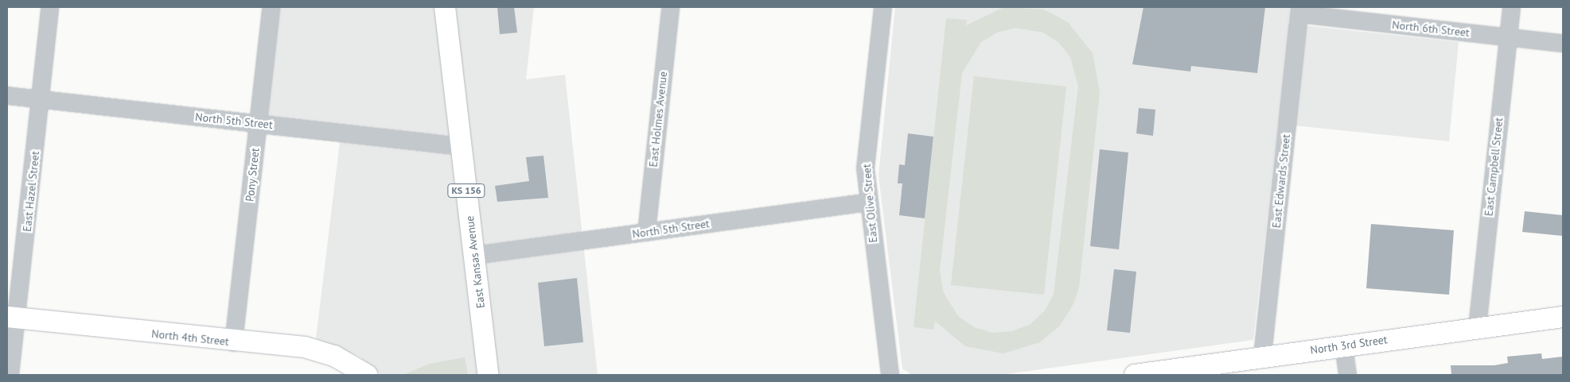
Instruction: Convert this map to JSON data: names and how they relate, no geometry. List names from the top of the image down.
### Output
{
  "streets": {
    "main road": [
      "KS 156",
      "East Kansas Avenue",
      "North 4th Street",
      "North 3rd Street"
    ],
    "street": [
      "North 6th Street",
      "East Holmes Avenue",
      "North 5th Street",
      "East Campbell Street",
      "Pony Street",
      "East Edwards Street",
      "East Hazel Street",
      "East Olive Street"
    ]
  },
  "crossings": [
    ["North 6th Street", "East Campbell Street"],
    ["North 6th Street", "East Edwards Street"],
    ["East Holmes Avenue", "North 5th Street"],
    ["North 5th Street", "Pony Street"],
    ["North 5th Street", "East Hazel Street"],
    ["North 5th Street", "East Olive Street"],
    ["North 5th Street", "East Kansas Avenue"],
    ["East Campbell Street", "North 3rd Street"],
    ["Pony Street", "North 4th Street"],
    ["East Edwards Street", "North 3rd Street"],
    ["East Hazel Street", "North 4th Street"]
  ]
}
